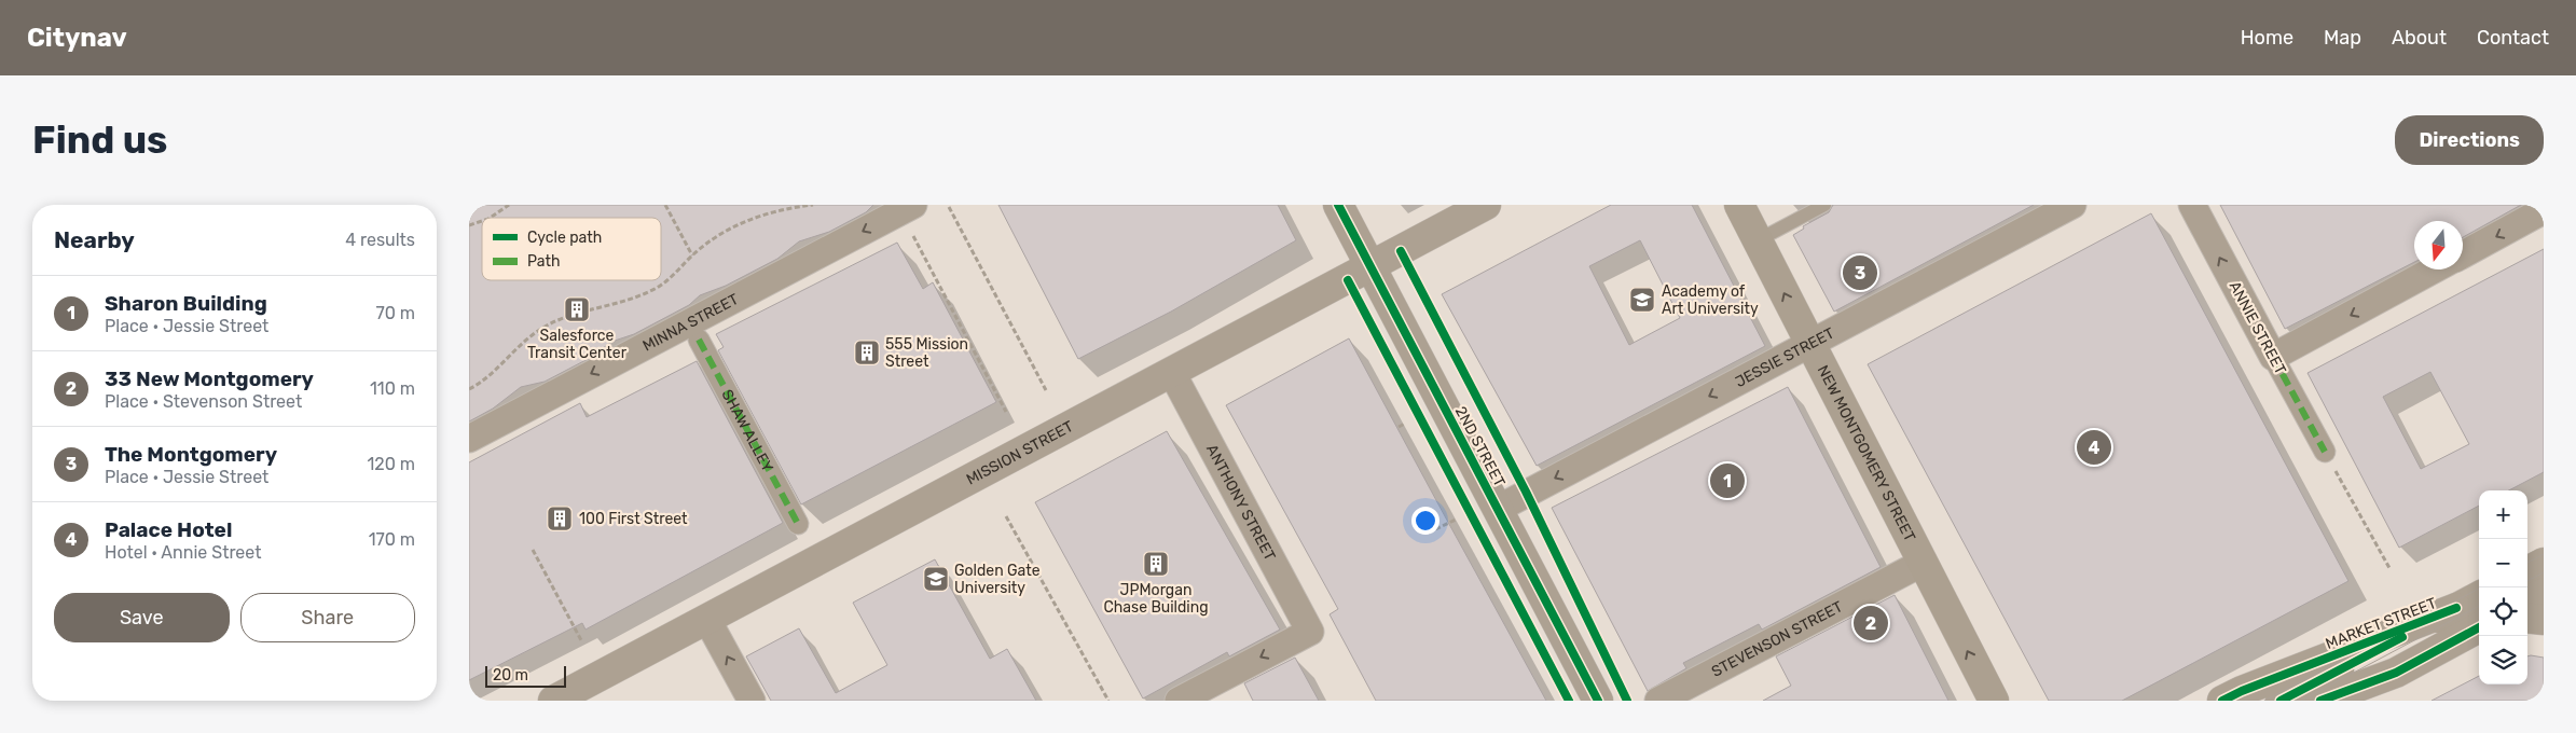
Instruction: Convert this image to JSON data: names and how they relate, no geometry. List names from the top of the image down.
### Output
{
  "streets": {
    "main road": ["NEW MONTGOMERY STREET"],
    "street": [
      "MINNA STREET",
      "ANNIE STREET",
      "JESSIE STREET",
      "SHAW ALLEY",
      "2ND STREET",
      "MISSION STREET",
      "ANTHONY STREET",
      "MARKET STREET",
      "STEVENSON STREET"
    ]
  },
  "crossings": [
    ["JESSIE STREET", "2ND STREET"],
    ["JESSIE STREET", "NEW MONTGOMERY STREET"],
    ["2ND STREET", "MISSION STREET"],
    ["NEW MONTGOMERY STREET", "STEVENSON STREET"],
    ["MISSION STREET", "ANTHONY STREET"]
  ],
  "one_way": [
    "MINNA STREET",
    "ANNIE STREET",
    "JESSIE STREET",
    "NEW MONTGOMERY STREET"
  ],
  "places": {
    "school or university": ["Academy of Art University", "Golden Gate University"],
    "building": [
      "Salesforce Transit Center",
      "555 Mission Street",
      "100 First Street",
      "JPMorgan Chase Building"
    ]
  },
  "legend": ["Cycle path", "Path"],
  "scale_bar": "20 m",
  "north": "bottom",
  "page": {
    "header": "Citynav",
    "nav": [
      "Home",
      "Map",
      "About",
      "Contact"
    ],
    "buttons": [
      "Directions",
      ["Save", "Share"]
    ],
    "title": "Find us",
    "heading": ["Nearby", "4 results"],
    "pins": [
      "3",
      "4",
      "1",
      "2"
    ],
    "list": [
      {
        "mark": "1",
        "name": "Sharon Building",
        "note": "Place · Jessie Street",
        "value": "70 m"
      },
      {
        "mark": "2",
        "name": "33 New Montgomery",
        "note": "Place · Stevenson Street",
        "value": "110 m"
      },
      {
        "mark": "3",
        "name": "The Montgomery",
        "note": "Place · Jessie Street",
        "value": "120 m"
      },
      {
        "mark": "4",
        "name": "Palace Hotel",
        "note": "Hotel · Annie Street",
        "value": "170 m"
      }
    ],
    "map_buttons": ["+", "−"],
    "scale": "20 m"
  }
}
